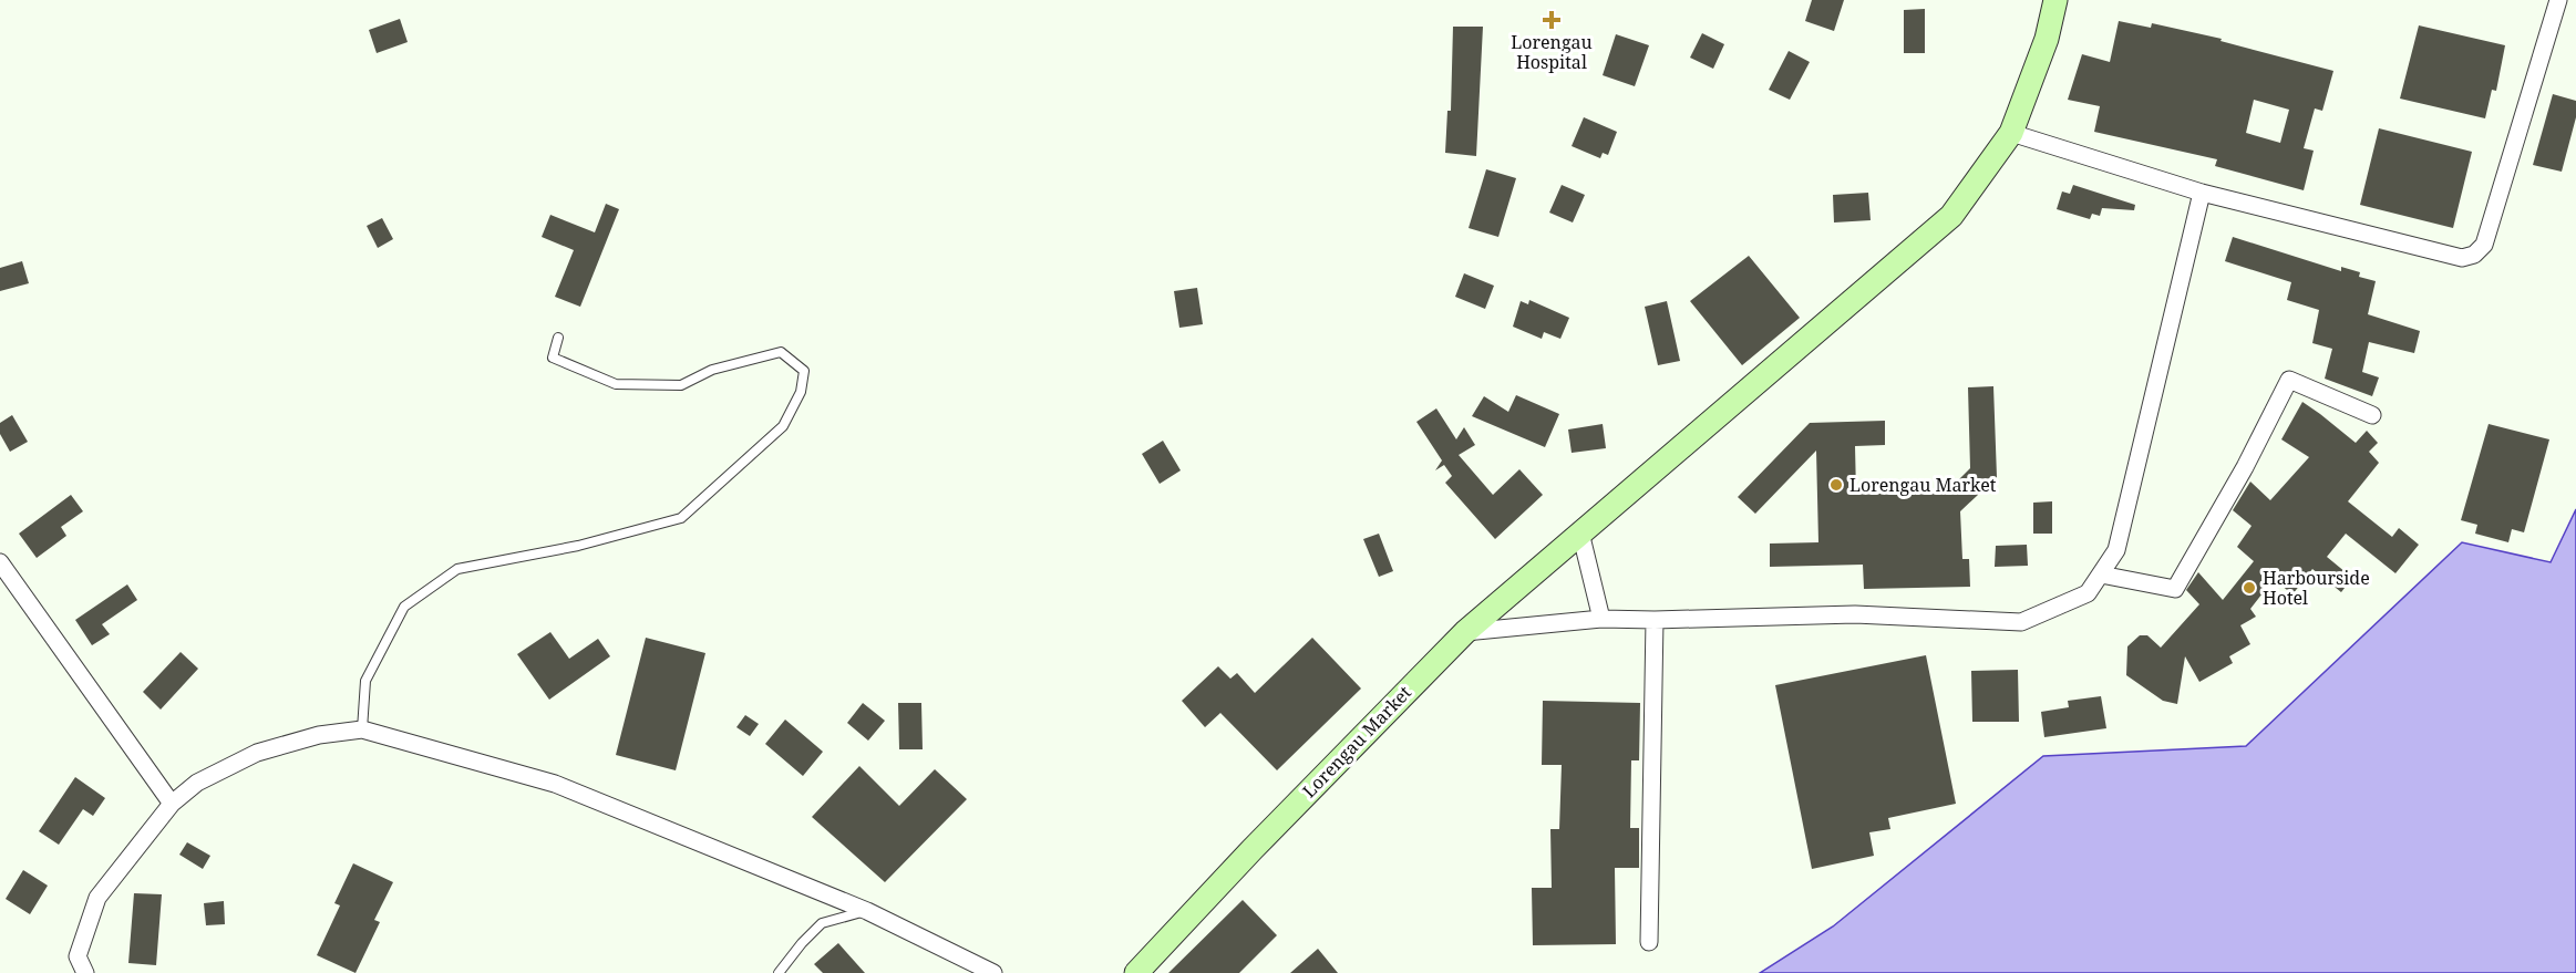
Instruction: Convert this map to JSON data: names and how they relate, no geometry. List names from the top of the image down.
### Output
{
  "streets": {
    "main road": ["Lorengau Market"]
  },
  "places": {
    "health": ["Lorengau Hospital"],
    "other": ["Lorengau Market", "Harbourside Hotel"]
  }
}
